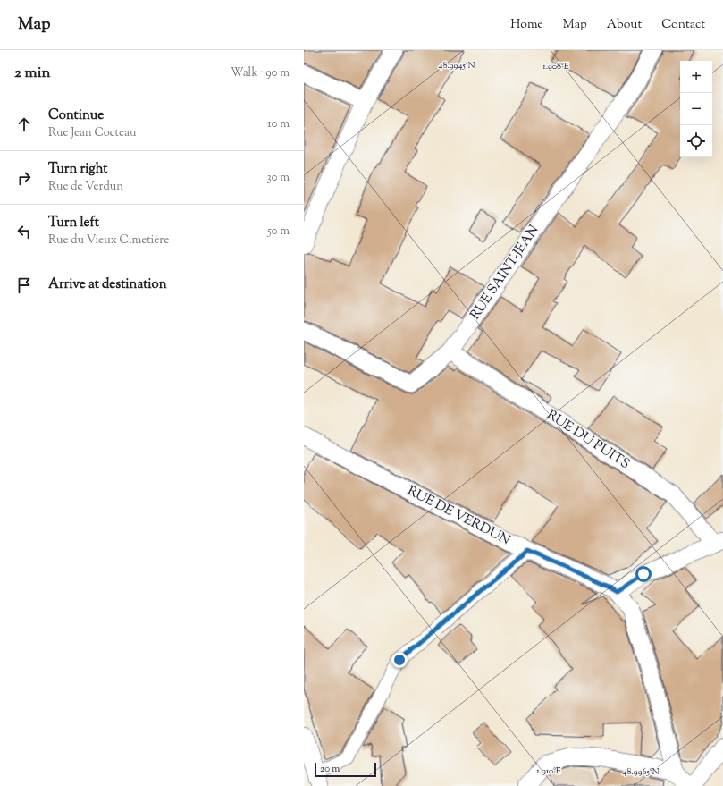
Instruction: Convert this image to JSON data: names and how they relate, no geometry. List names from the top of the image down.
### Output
{
  "streets": {
    "street": ["RUE SAINT-JEAN", "RUE DU PUITS", "RUE DE VERDUN"]
  },
  "crossings": [
    ["RUE SAINT-JEAN", "RUE DU PUITS"]
  ],
  "scale_bar": "20 m",
  "page": {
    "header": "Map",
    "nav": [
      "Home",
      "Map",
      "About",
      "Contact"
    ],
    "heading": ["2 min", "Walk · 90 m"],
    "map_buttons": ["+", "−"],
    "list": [
      ["Continue", "Rue Jean Cocteau", "10 m"],
      ["Turn right", "Rue de Verdun", "30 m"],
      ["Turn left", "Rue du Vieux Cimetière", "50 m"],
      "Arrive at destination"
    ],
    "scale": "20 m"
  },
  "coordinates": [
    "48.9945°N",
    "1.908°E",
    "1.910°E",
    "48.9965°N"
  ]
}
